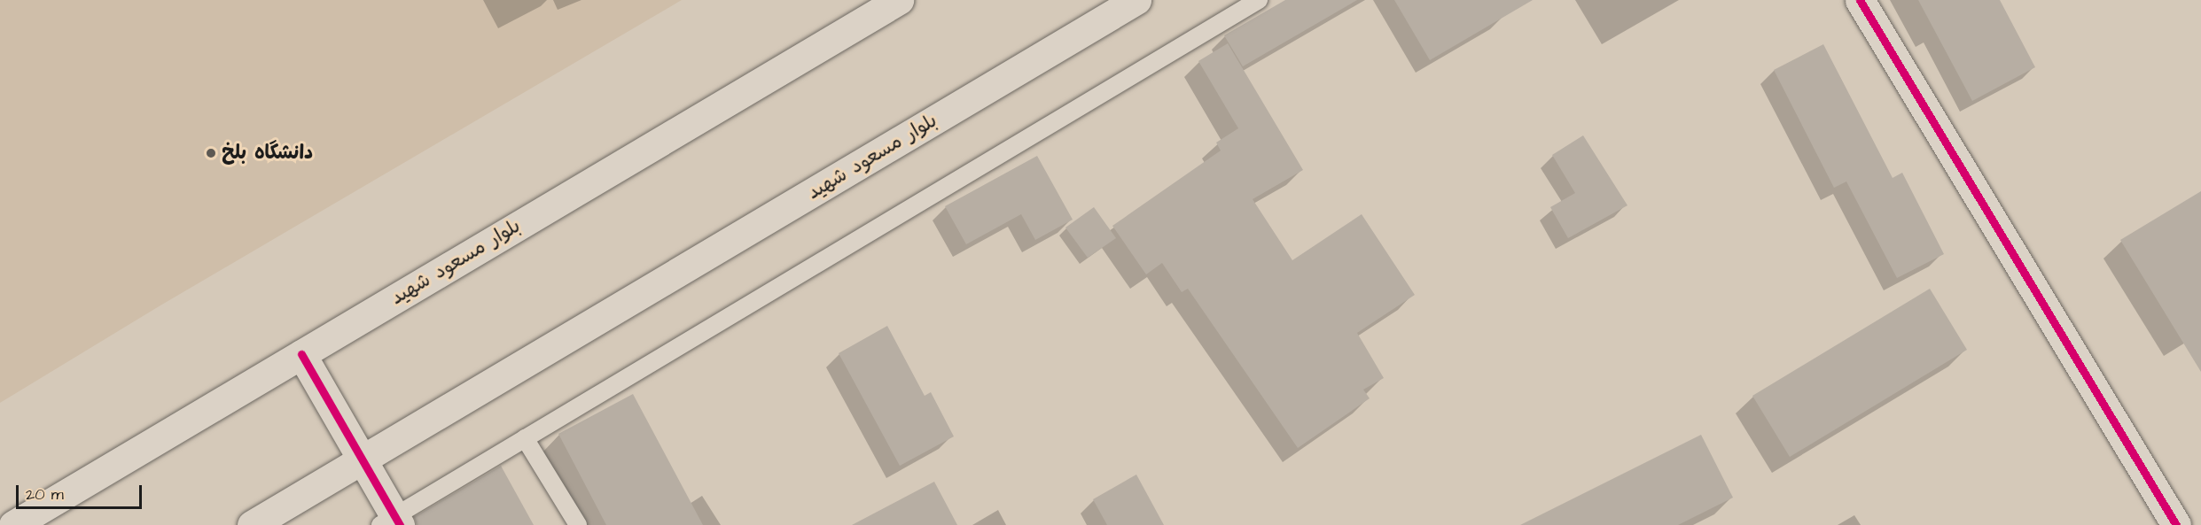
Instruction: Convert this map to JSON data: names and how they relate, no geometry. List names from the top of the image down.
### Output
{
  "streets": {
    "main road": ["بلوار مسعود شهید"]
  },
  "places": ["دانشگاه بلخ"],
  "scale_bar": "20 m"
}
